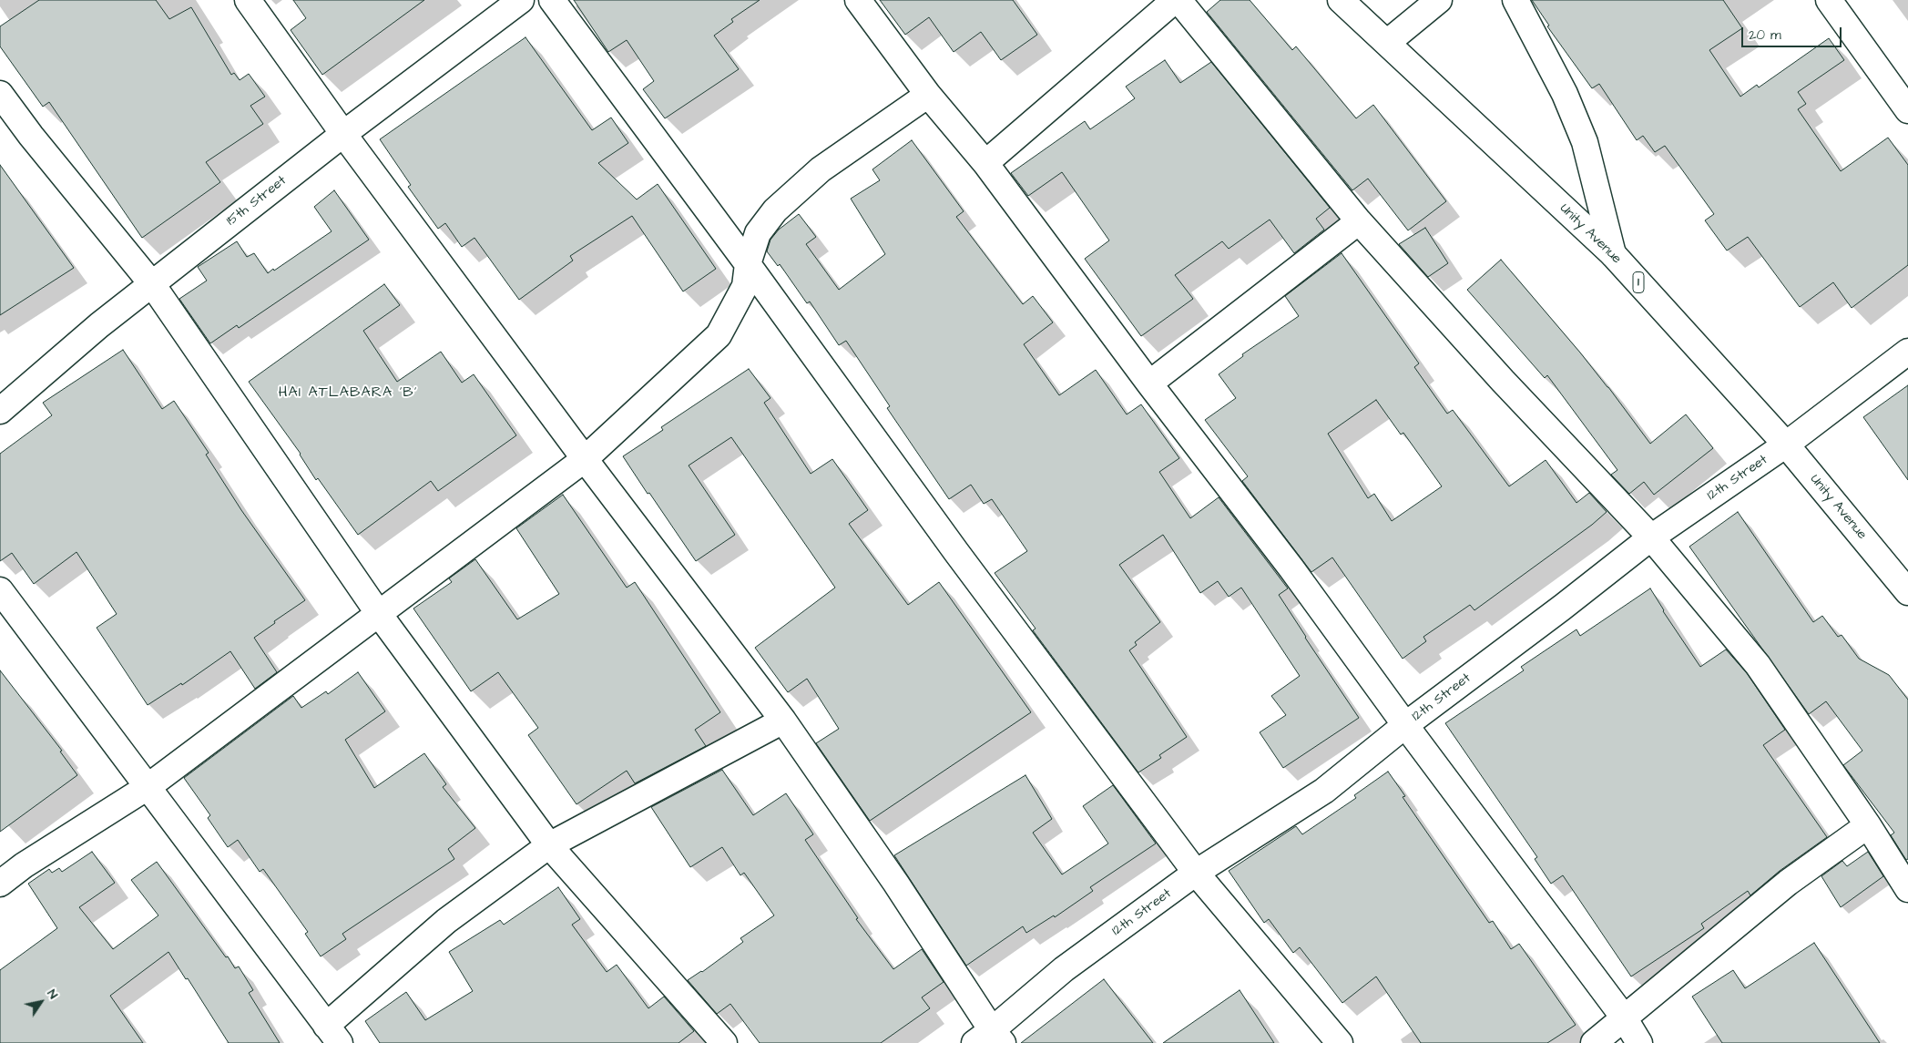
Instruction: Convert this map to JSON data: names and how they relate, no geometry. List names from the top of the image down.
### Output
{
  "streets": {
    "street": [
      "15th Street",
      "Unity Avenue",
      "1",
      "12th Street"
    ]
  },
  "crossings": [
    ["Unity Avenue", "12th Street"]
  ],
  "districts": ["HAI ATLABARA 'B'"],
  "scale_bar": "20 m",
  "north": "top right"
}
